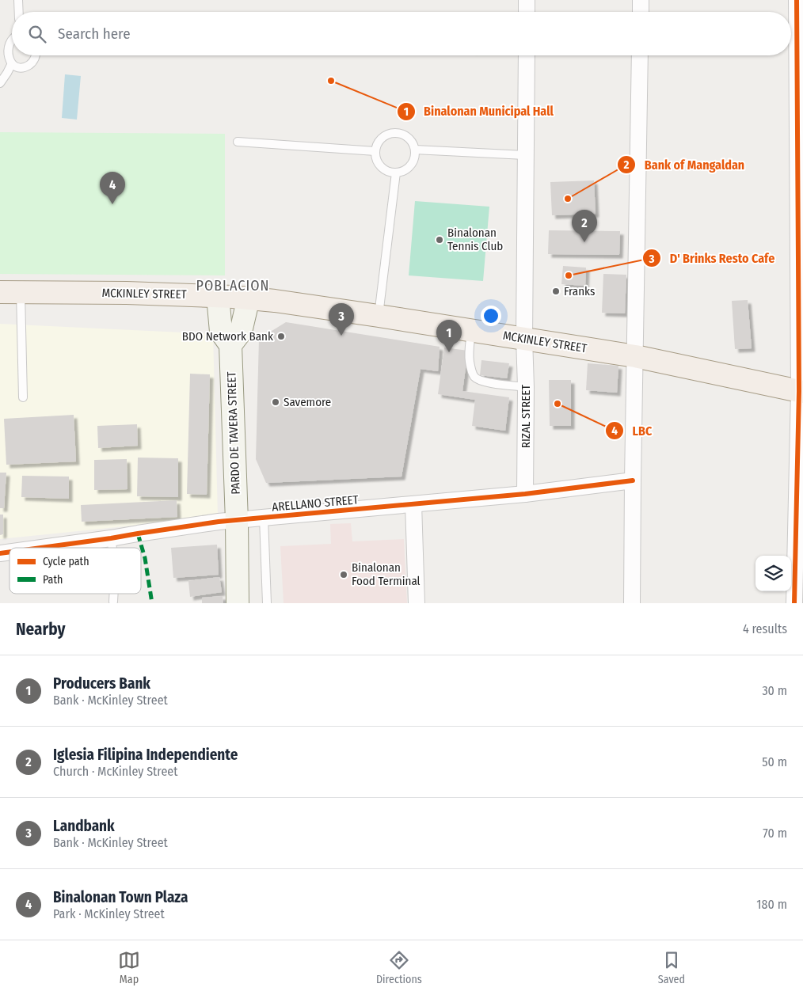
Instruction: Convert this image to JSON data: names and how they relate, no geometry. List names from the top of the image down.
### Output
{
  "streets": {
    "main road": ["MCKINLEY STREET", "PARDO DE TAVERA STREET"],
    "street": ["RIZAL STREET", "ARELLANO STREET"]
  },
  "crossings": [
    ["MCKINLEY STREET", "RIZAL STREET"],
    ["MCKINLEY STREET", "PARDO DE TAVERA STREET"],
    ["RIZAL STREET", "ARELLANO STREET"],
    ["PARDO DE TAVERA STREET", "ARELLANO STREET"]
  ],
  "districts": ["POBLACION"],
  "places": [
    "Binalonan Municipal Hall",
    "Bank of Mangaldan",
    "Binalonan Tennis Club",
    "D' Brinks Resto Cafe",
    "Franks",
    "BDO Network Bank",
    "Savemore",
    "LBC",
    "Binalonan Food Terminal"
  ],
  "legend": ["Cycle path", "Path"],
  "page": {
    "search": "Search here",
    "pins": [
      "4",
      "2",
      "3",
      "1"
    ],
    "heading": ["Nearby", "4 results"],
    "list": [
      {
        "mark": "1",
        "name": "Producers Bank",
        "note": "Bank · McKinley Street",
        "value": "30 m"
      },
      {
        "mark": "2",
        "name": "Iglesia Filipina Independiente",
        "note": "Church · McKinley Street",
        "value": "50 m"
      },
      {
        "mark": "3",
        "name": "Landbank",
        "note": "Bank · McKinley Street",
        "value": "70 m"
      },
      {
        "mark": "4",
        "name": "Binalonan Town Plaza",
        "note": "Park · McKinley Street",
        "value": "180 m"
      }
    ],
    "nav": ["Map", "Directions", "Saved"]
  }
}
